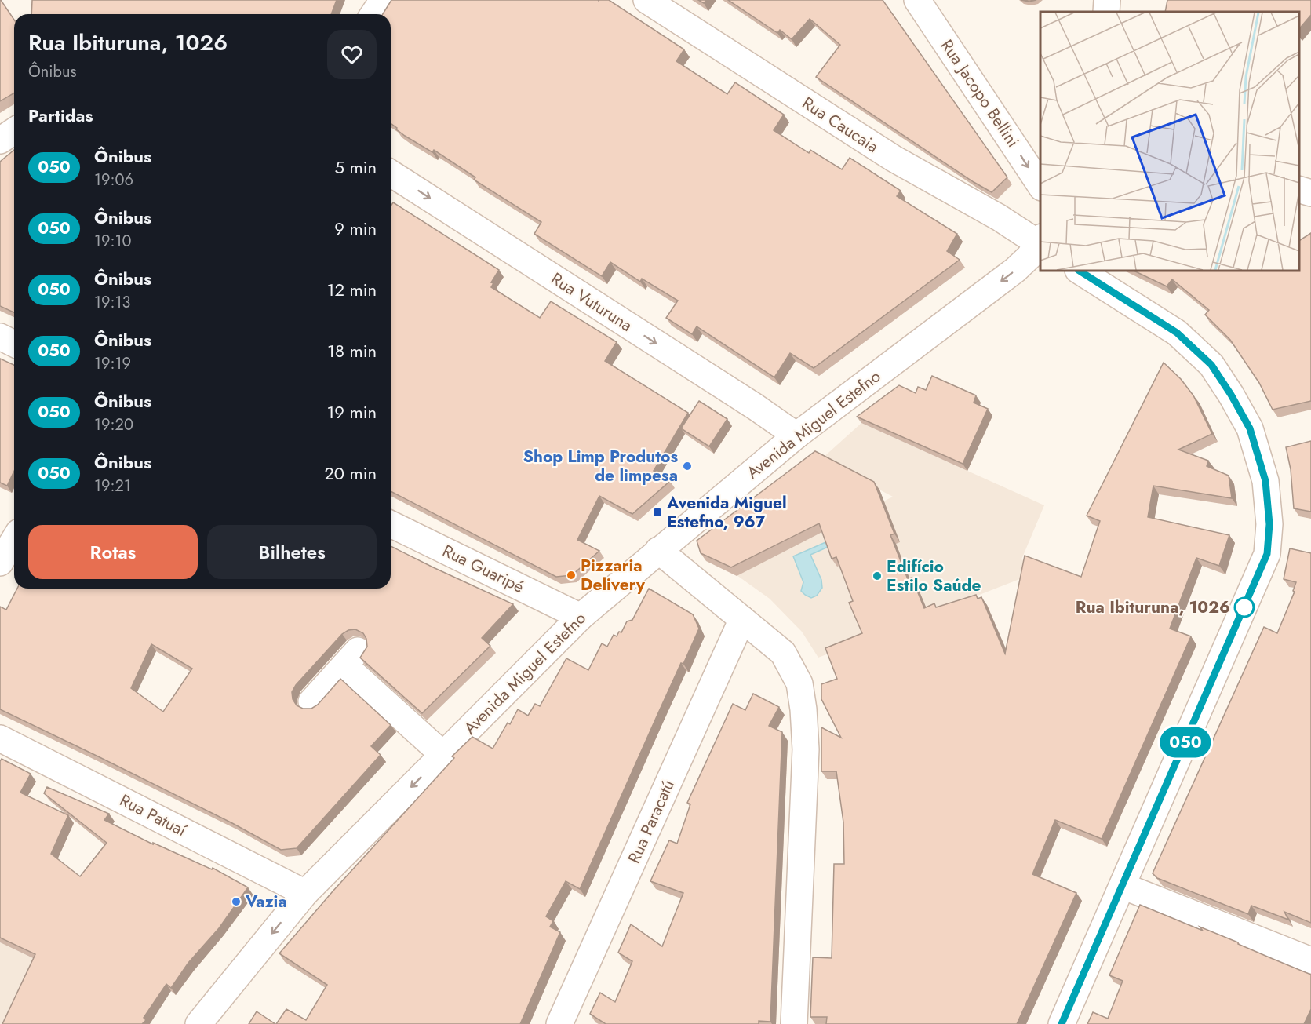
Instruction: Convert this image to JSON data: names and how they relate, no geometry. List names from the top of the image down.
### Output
{
  "streets": {
    "street": [
      "Rua Jacopo Bellini",
      "Rua Caucaia",
      "Rua Vuturuna",
      "Avenida Miguel Estefno",
      "Rua Guaripé",
      "Rua Patuaí",
      "Rua Paracatú"
    ]
  },
  "crossings": [
    ["Rua Caucaia", "Avenida Miguel Estefno"],
    ["Rua Vuturuna", "Avenida Miguel Estefno"],
    ["Avenida Miguel Estefno", "Rua Guaripé"],
    ["Avenida Miguel Estefno", "Rua Patuaí"]
  ],
  "one_way": ["Rua Jacopo Bellini", "Rua Vuturuna", "Avenida Miguel Estefno"],
  "places": {
    "other": [
      "Shop Limp Produtos de limpesa",
      "Pizzaria Delivery",
      "Edifício Estilo Saúde",
      "Rua Ibituruna, 1026",
      "Vazia"
    ],
    "transit": ["Avenida Miguel Estefno, 967"]
  },
  "lines": ["bus line 050"],
  "page": {
    "on_map": "050",
    "heading": [
      ["Rua Ibituruna, 1026", "Ônibus"],
      "Partidas"
    ],
    "list": [
      {
        "mark": "050",
        "name": "Ônibus",
        "note": "19:06",
        "value": "5 min"
      },
      {
        "mark": "050",
        "name": "Ônibus",
        "note": "19:10",
        "value": "9 min"
      },
      {
        "mark": "050",
        "name": "Ônibus",
        "note": "19:13",
        "value": "12 min"
      },
      {
        "mark": "050",
        "name": "Ônibus",
        "note": "19:19",
        "value": "18 min"
      },
      {
        "mark": "050",
        "name": "Ônibus",
        "note": "19:20",
        "value": "19 min"
      },
      {
        "mark": "050",
        "name": "Ônibus",
        "note": "19:21",
        "value": "20 min"
      }
    ],
    "buttons": ["Rotas", "Bilhetes"]
  }
}
